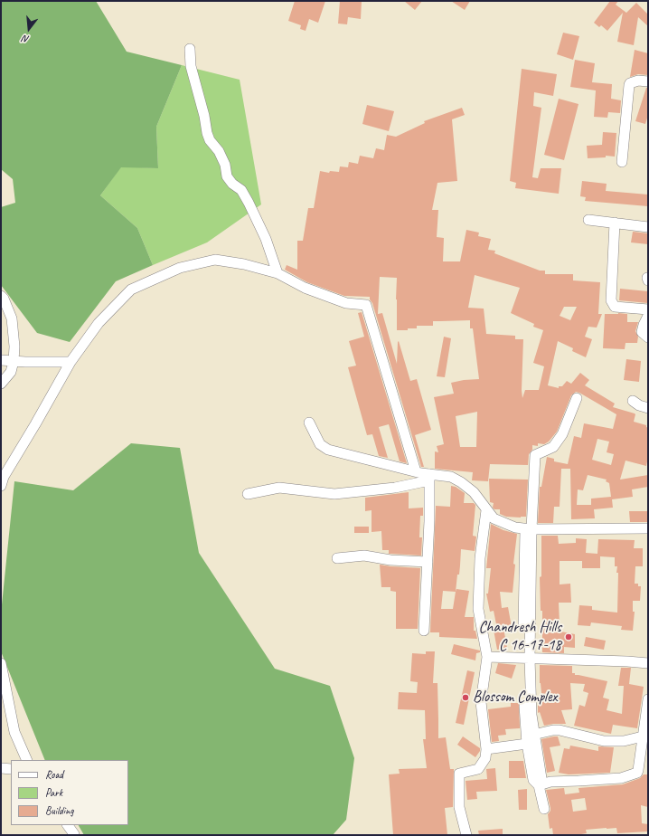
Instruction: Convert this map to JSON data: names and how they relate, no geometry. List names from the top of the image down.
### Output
{
  "places": ["Chandresh Hills C 16-17-18", "Blossom Complex"],
  "legend": ["Road", "Park", "Building"],
  "north": "bottom"
}
